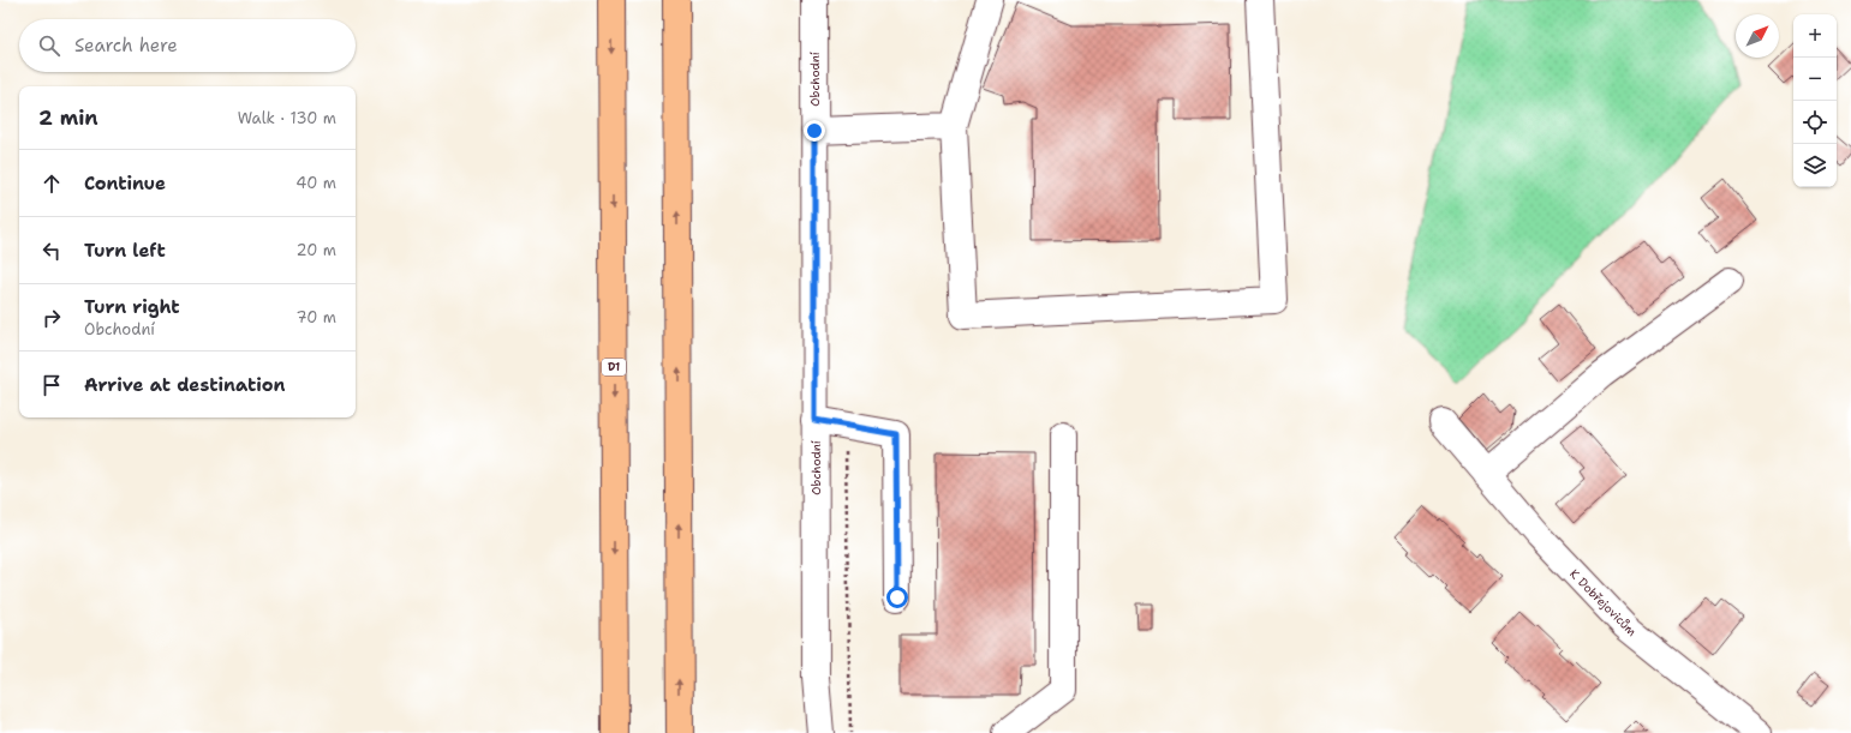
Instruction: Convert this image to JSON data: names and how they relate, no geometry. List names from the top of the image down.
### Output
{
  "streets": {
    "highway": ["D1"],
    "street": ["Obchodní", "K Dobřejovicům"]
  },
  "north": "top right",
  "page": {
    "map_buttons": ["+", "−"],
    "search": "Search here",
    "heading": ["2 min", "Walk · 130 m"],
    "list": [
      ["Continue", "40 m"],
      ["Turn left", "20 m"],
      ["Turn right", "Obchodní", "70 m"],
      "Arrive at destination"
    ]
  }
}
